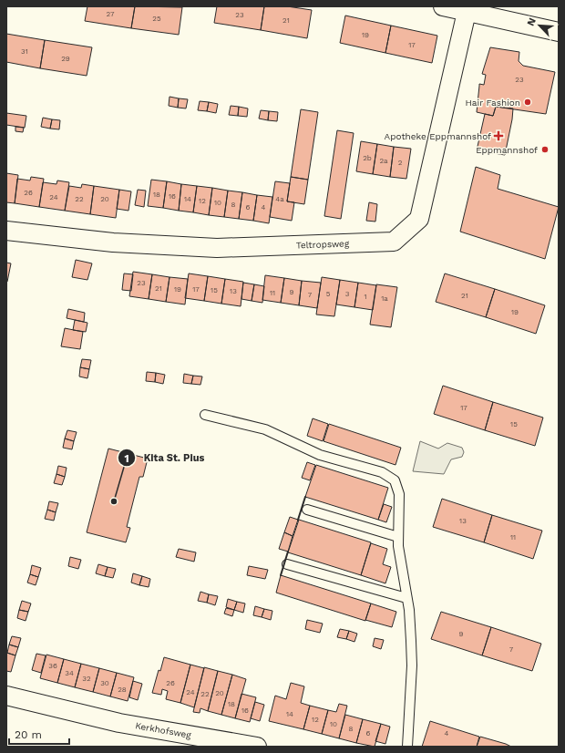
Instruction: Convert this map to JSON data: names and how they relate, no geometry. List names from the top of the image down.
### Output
{
  "streets": {
    "street": ["Teltropsweg", "Kerkhofsweg"]
  },
  "places": {
    "other": ["Hair Fashion", "Eppmannshof", "Kita St. Pius"],
    "health": ["Apotheke Eppmannshof"]
  },
  "house_numbers": [
    "27",
    "23",
    "25",
    "21",
    "19",
    "17",
    "31",
    "29",
    "23",
    "2b",
    "2a",
    "2",
    "26",
    "18",
    "16",
    "24",
    "22",
    "20",
    "14",
    "4a",
    "12",
    "10",
    "8",
    "6",
    "4",
    "23",
    "21",
    "19",
    "17",
    "15",
    "13",
    "9",
    "11",
    "5",
    "3",
    "7",
    "21",
    "1",
    "1a",
    "19",
    "17",
    "15",
    "13",
    "11",
    "9",
    "7",
    "36",
    "34",
    "32",
    "30",
    "26",
    "28",
    "24",
    "20",
    "22",
    "18",
    "16",
    "14",
    "12",
    "10",
    "8",
    "6",
    "4"
  ],
  "scale_bar": "20 m",
  "north": "top left"
}
